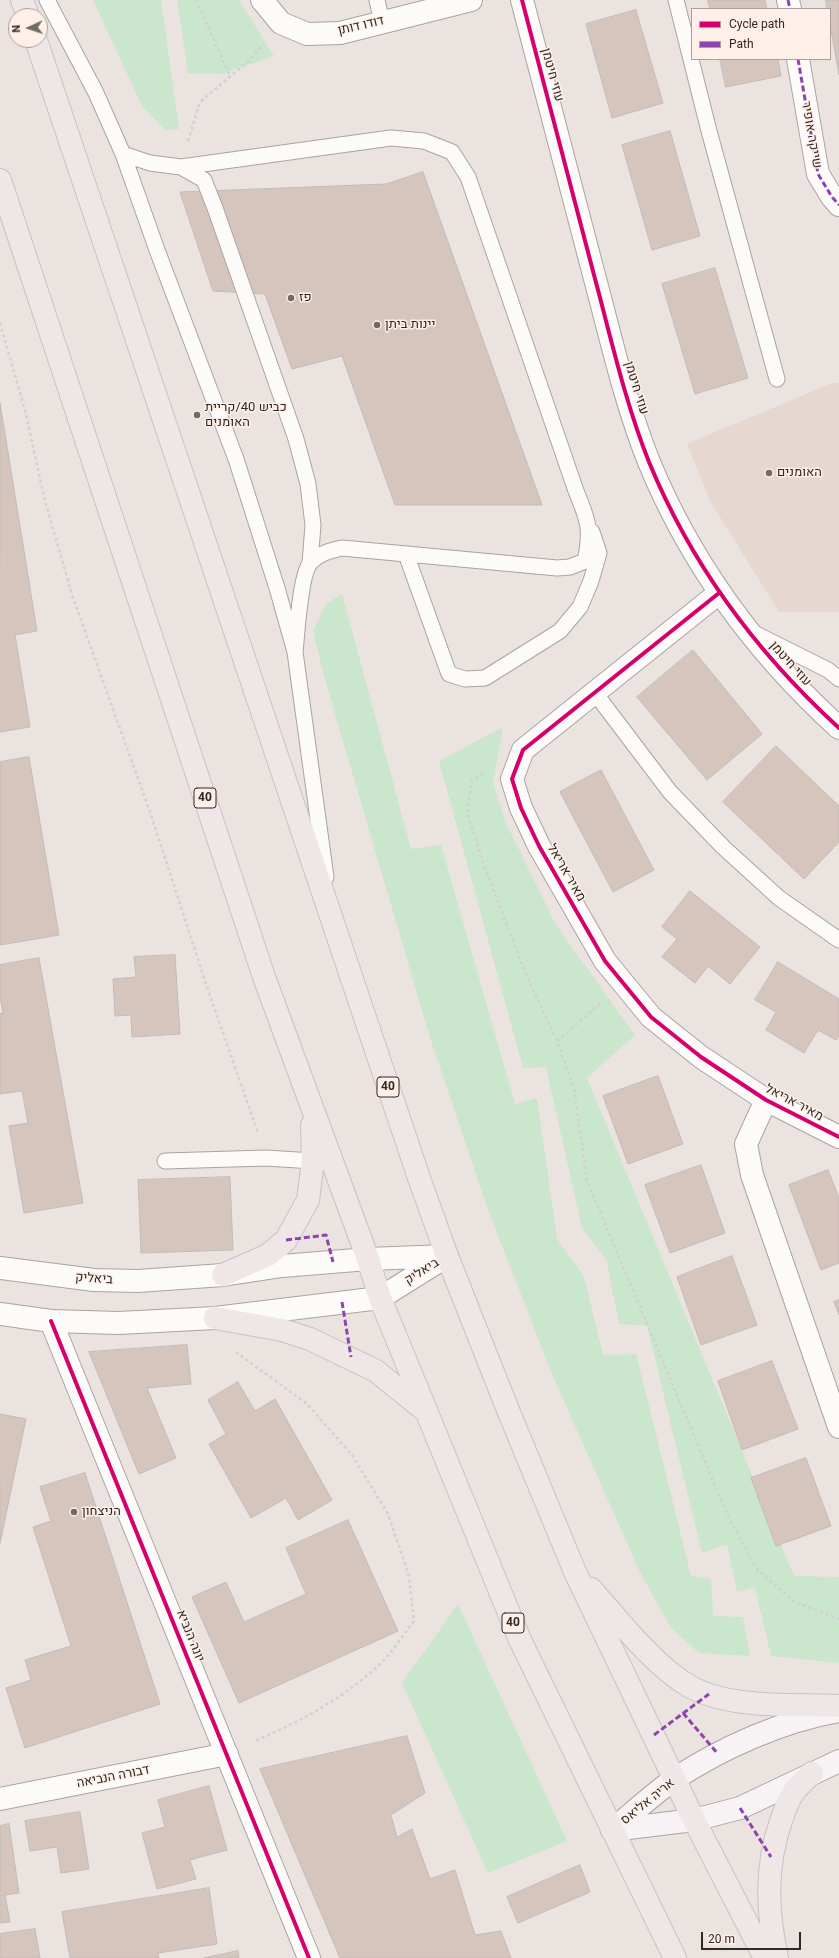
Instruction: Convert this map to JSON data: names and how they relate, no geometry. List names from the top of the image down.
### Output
{
  "streets": {
    "highway": ["40"],
    "main road": ["אריה אליאס"],
    "street": [
      "דודו דותן",
      "עוזי חיטמן",
      "שייקה אופיר",
      "מאיר אריאל",
      "ביאליק",
      "יונה הנביא",
      "דבורה הנביאה"
    ]
  },
  "crossings": [
    ["עוזי חיטמן", "מאיר אריאל"],
    ["40", "ביאליק"],
    ["40", "אריה אליאס"],
    ["ביאליק", "יונה הנביא"],
    ["יונה הנביא", "דבורה הנביאה"]
  ],
  "places": [
    "פז",
    "יינות ביתן",
    "כביש 40/קריית האומנים",
    "האומנים",
    "הניצחון"
  ],
  "legend": ["Cycle path", "Path"],
  "scale_bar": "20 m",
  "north": "left"
}
